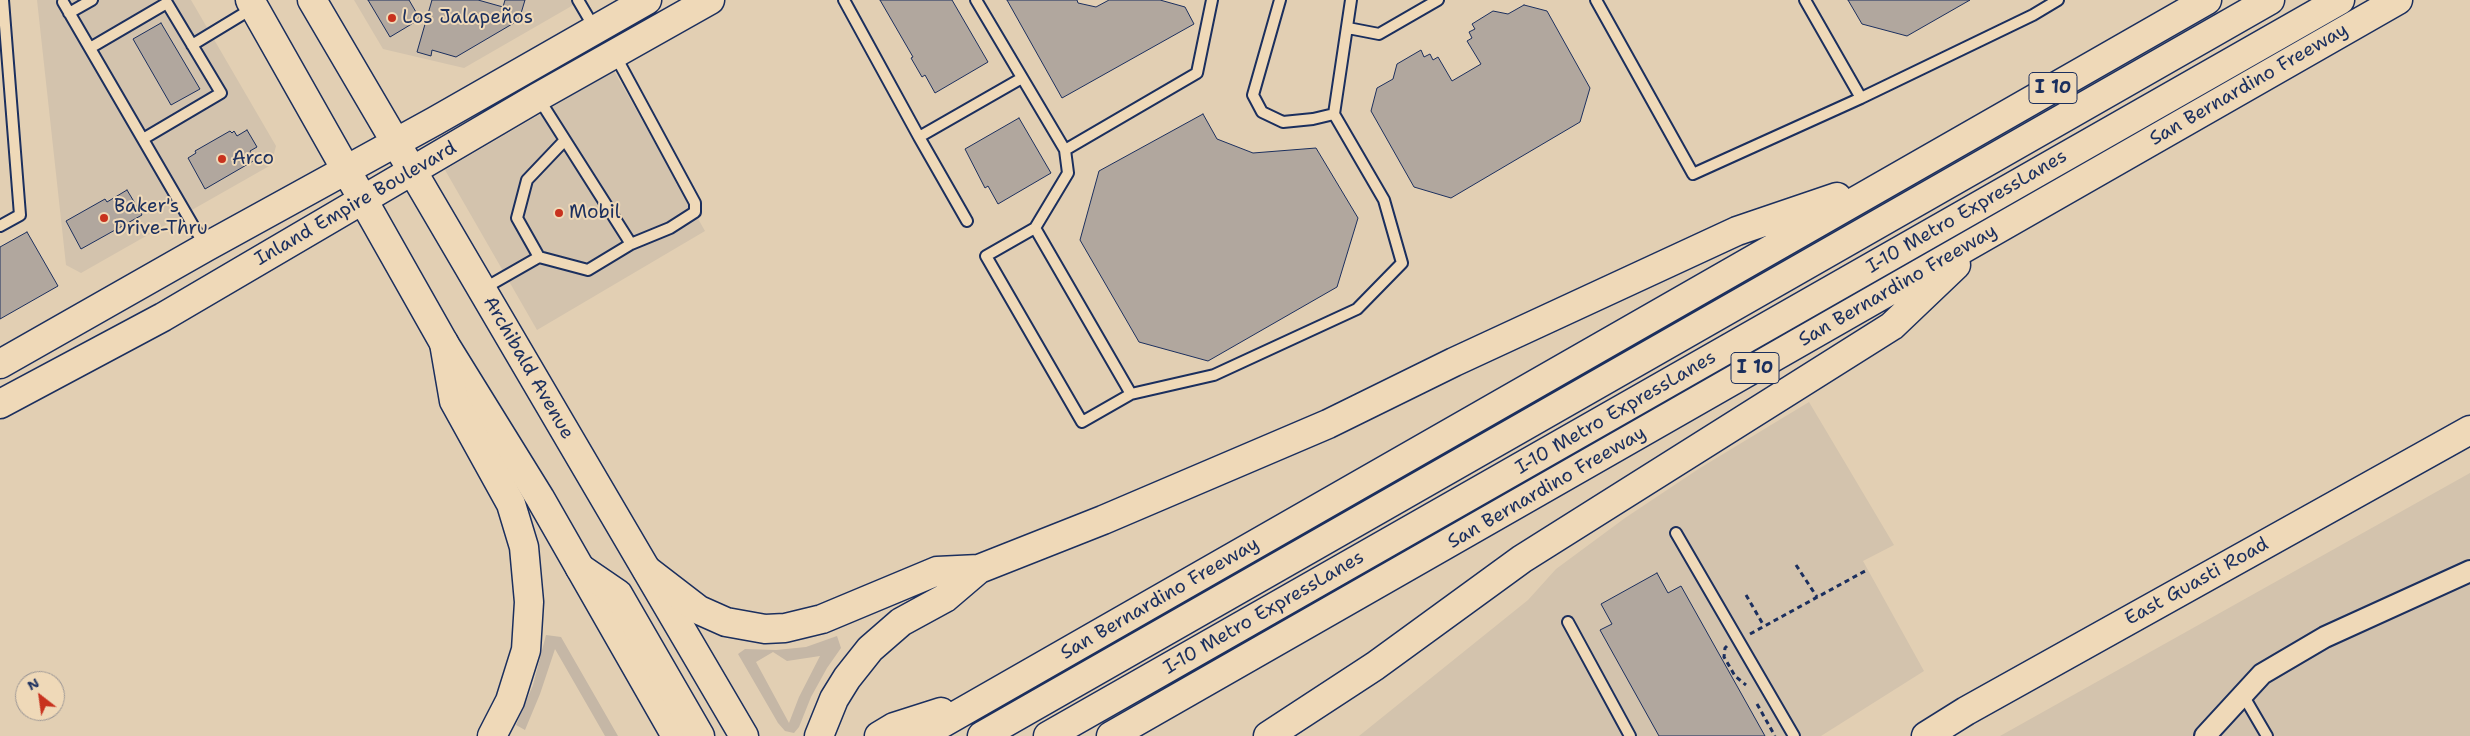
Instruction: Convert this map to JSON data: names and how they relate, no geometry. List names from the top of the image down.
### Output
{
  "streets": {
    "main road": [
      "San Bernardino Freeway",
      "I 10",
      "Inland Empire Boulevard",
      "I-10 Metro ExpressLanes",
      "Archibald Avenue",
      "East Guasti Road"
    ]
  },
  "crossings": [
    ["Inland Empire Boulevard", "Archibald Avenue"]
  ],
  "places": [
    "Los Jalapeños",
    "Arco",
    "Mobil",
    "Baker's Drive-Thru"
  ],
  "north": "top left"
}
